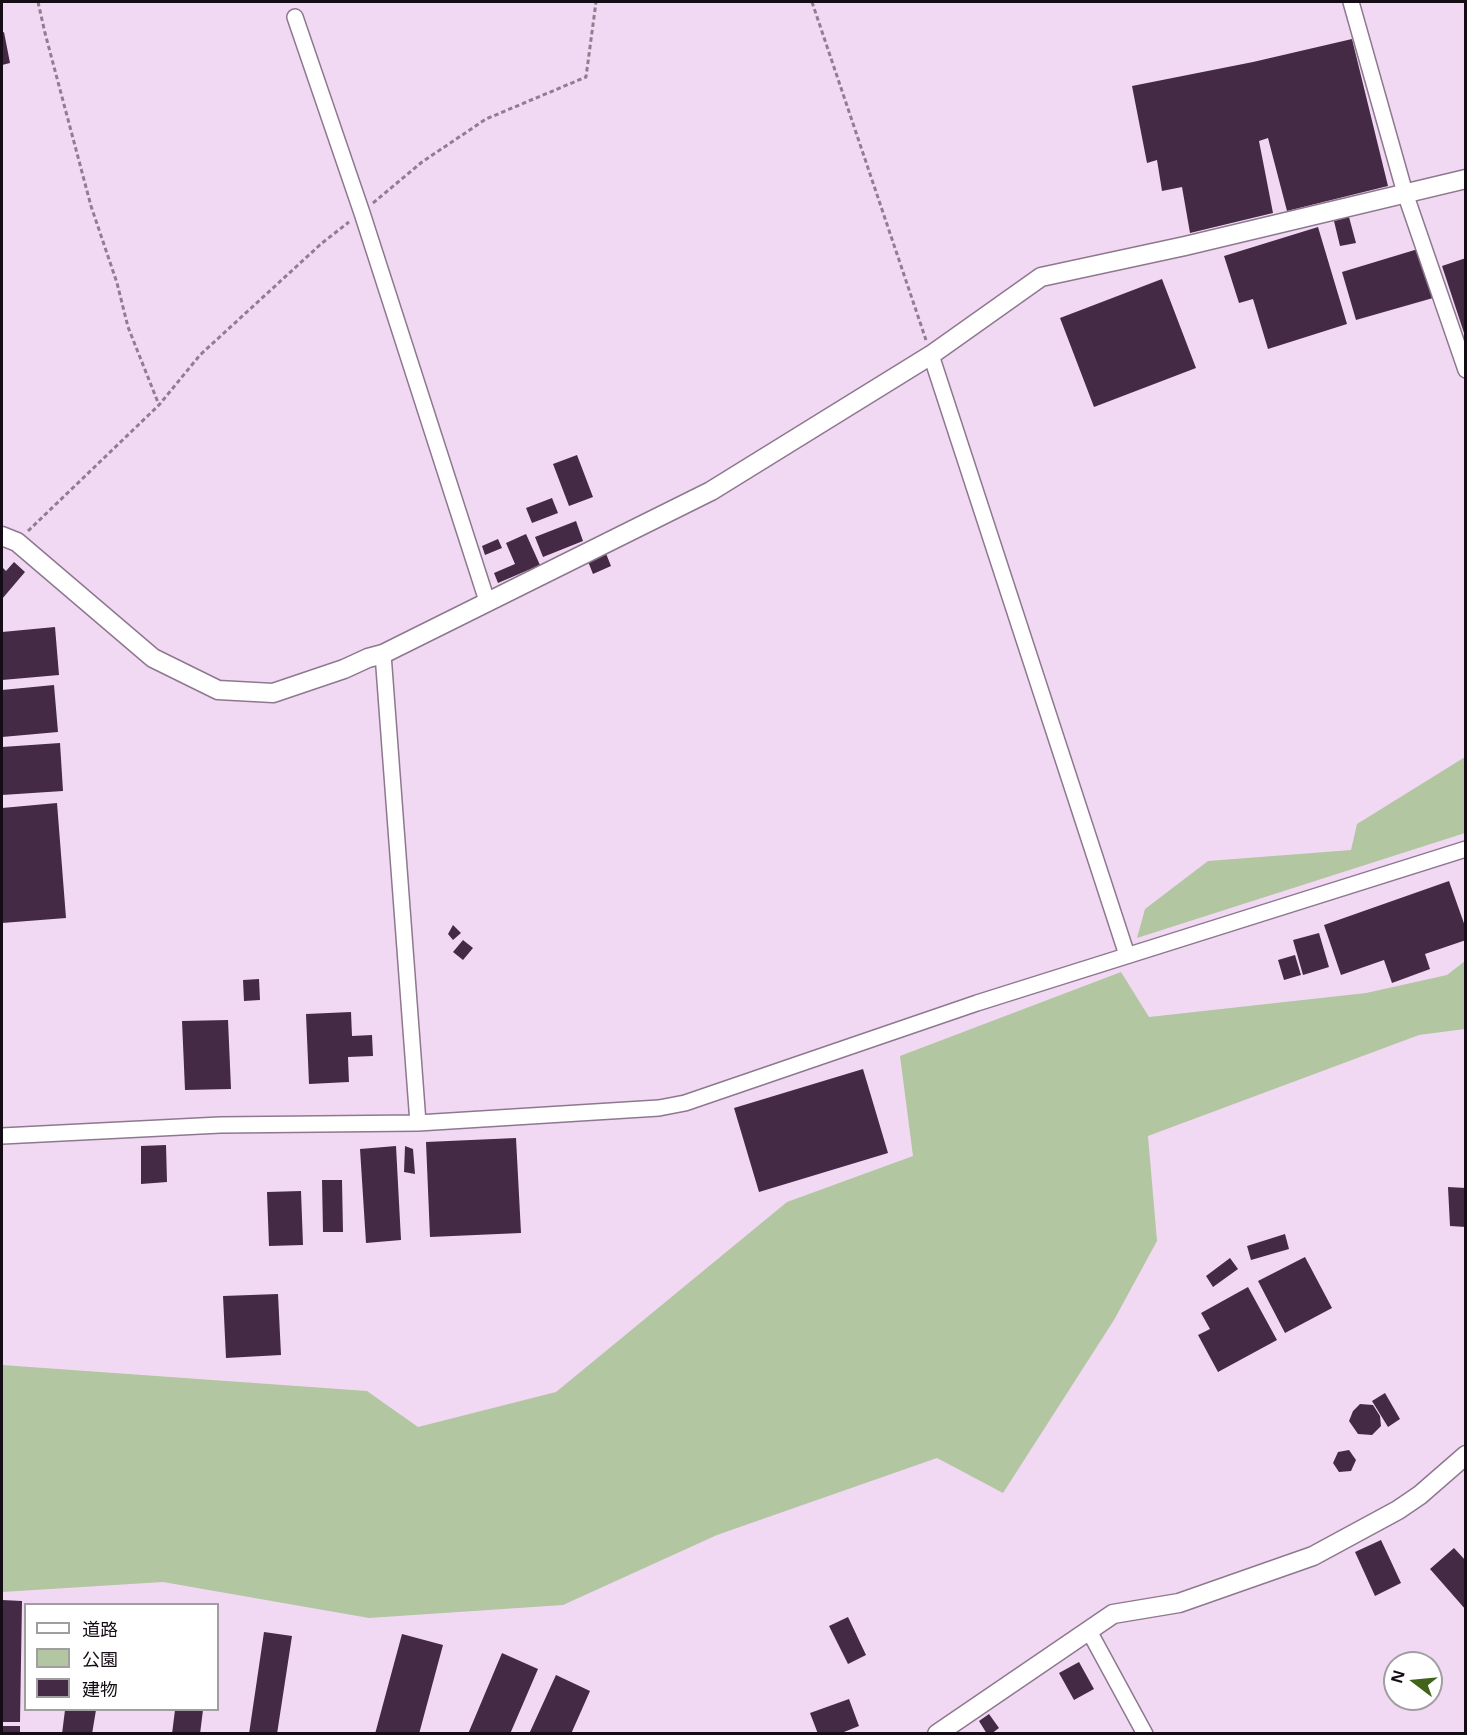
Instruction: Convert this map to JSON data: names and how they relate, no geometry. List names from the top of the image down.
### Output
{
  "legend": ["道路", "公園", "建物"],
  "north": "left"
}
